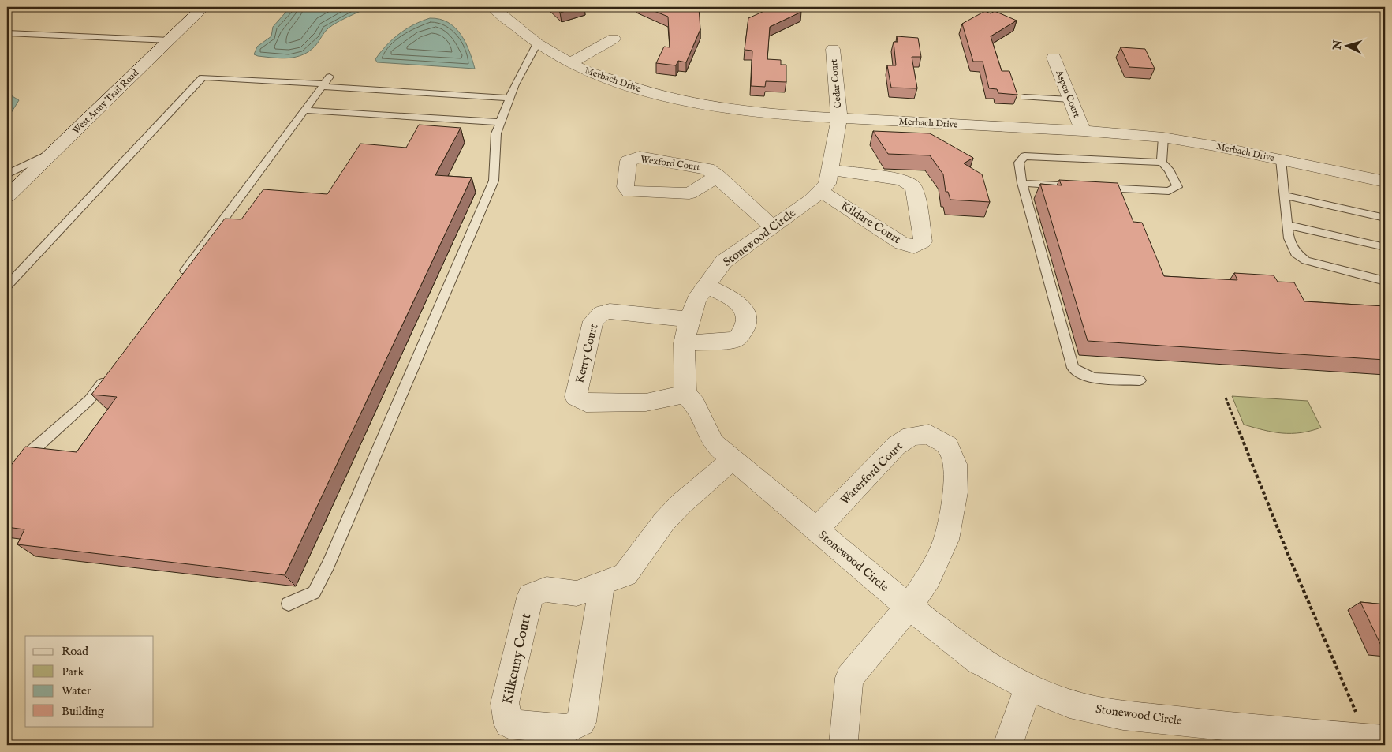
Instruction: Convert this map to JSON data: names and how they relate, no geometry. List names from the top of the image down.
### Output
{
  "streets": {
    "street": [
      "Merbach Drive",
      "Cedar Court",
      "Aspen Court",
      "West Army Trail Road",
      "Wexford Court",
      "Kildare Court",
      "Stonewood Circle",
      "Kerry Court",
      "Waterford Court",
      "Kilkenny Court"
    ]
  },
  "crossings": [
    ["Merbach Drive", "Cedar Court"],
    ["Merbach Drive", "Aspen Court"],
    ["Wexford Court", "Stonewood Circle"],
    ["Kildare Court", "Stonewood Circle"],
    ["Stonewood Circle", "Kerry Court"],
    ["Stonewood Circle", "Waterford Court"],
    ["Stonewood Circle", "Kilkenny Court"]
  ],
  "legend": [
    "Road",
    "Park",
    "Water",
    "Building"
  ],
  "north": "left"
}
